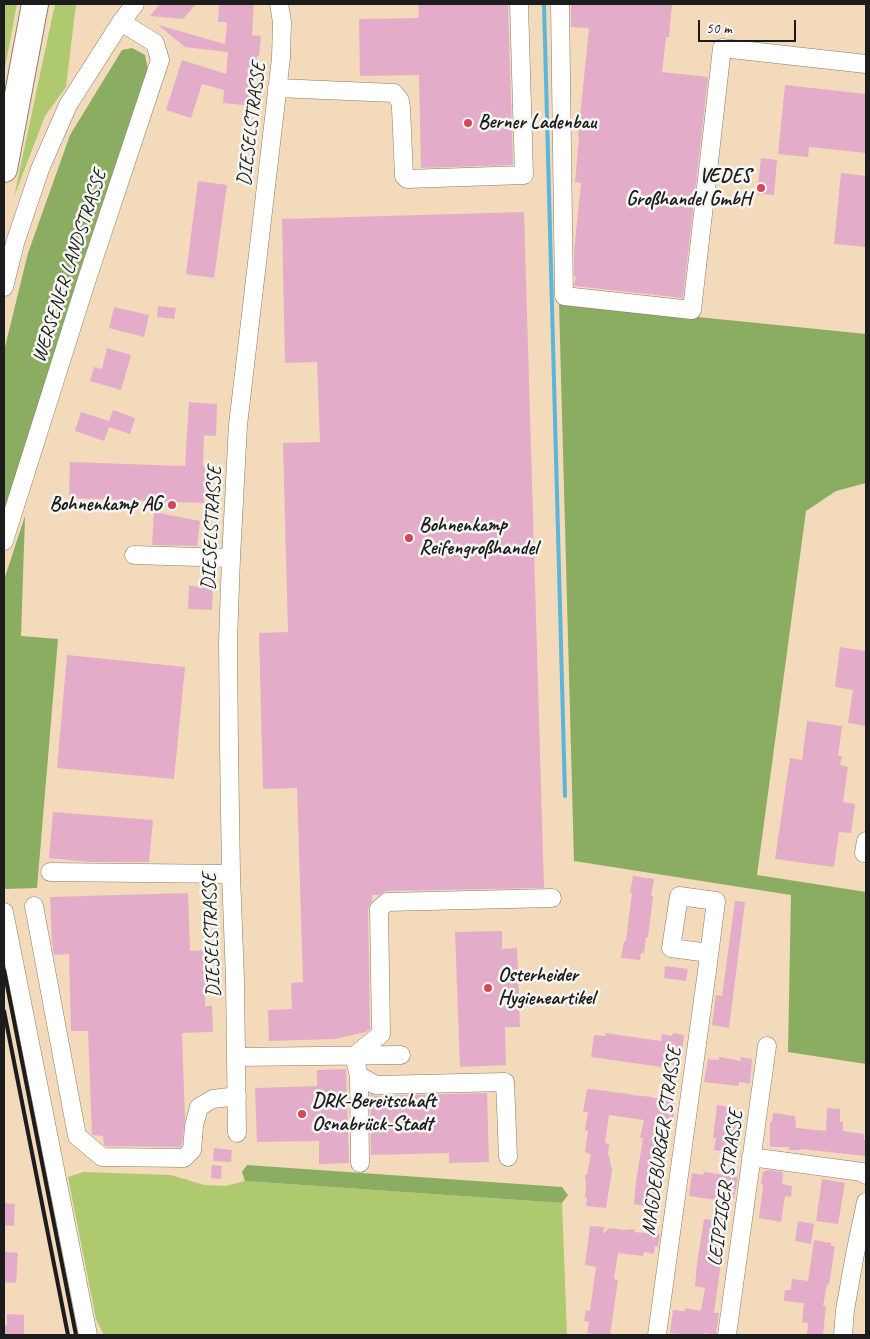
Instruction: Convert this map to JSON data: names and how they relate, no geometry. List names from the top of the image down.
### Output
{
  "streets": {
    "street": [
      "DIESELSTRASSE",
      "WERSENER LANDSTRASSE",
      "MAGDEBURGER STRASSE",
      "LEIPZIGER STRASSE"
    ]
  },
  "places": [
    "Berner Ladenbau",
    "VEDES Großhandel GmbH",
    "Bohnenkamp AG",
    "Bohnenkamp Reifengroßhandel",
    "Osterheider Hygieneartikel",
    "DRK-Bereitschaft Osnabrück-Stadt"
  ],
  "scale_bar": "50 m"
}
